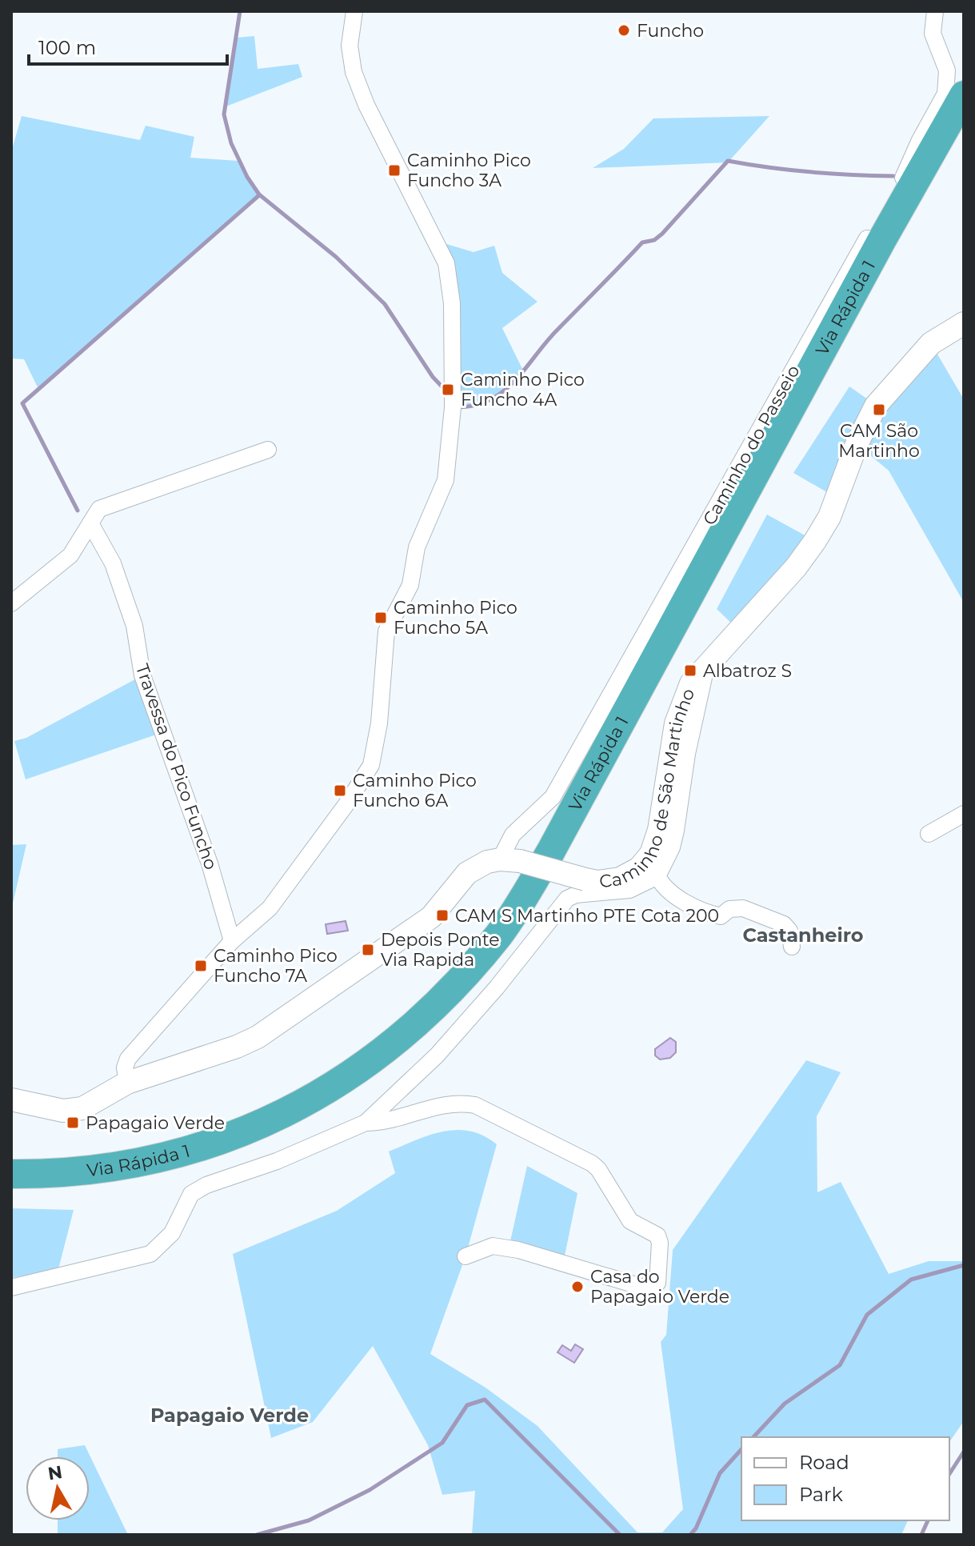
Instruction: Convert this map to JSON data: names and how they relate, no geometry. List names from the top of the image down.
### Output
{
  "streets": {
    "highway": ["Via Rápida 1"],
    "street": ["Caminho do Passeio", "Travessa do Pico Funcho", "Caminho de São Martinho"]
  },
  "crossings": [
    ["Caminho do Passeio", "Caminho de São Martinho"]
  ],
  "districts": ["Castanheiro", "Papagaio Verde"],
  "places": {
    "other": ["Funcho", "Casa do Papagaio Verde"],
    "transit": [
      "Caminho Pico Funcho 3A",
      "Caminho Pico Funcho 4A",
      "CAM São Martinho",
      "Caminho Pico Funcho 5A",
      "Albatroz S",
      "Caminho Pico Funcho 6A",
      "CAM S Martinho PTE Cota 200",
      "Depois Ponte Via Rapida",
      "Caminho Pico Funcho 7A",
      "Papagaio Verde"
    ]
  },
  "legend": ["Road", "Park"],
  "scale_bar": "100 m",
  "north": "top"
}
